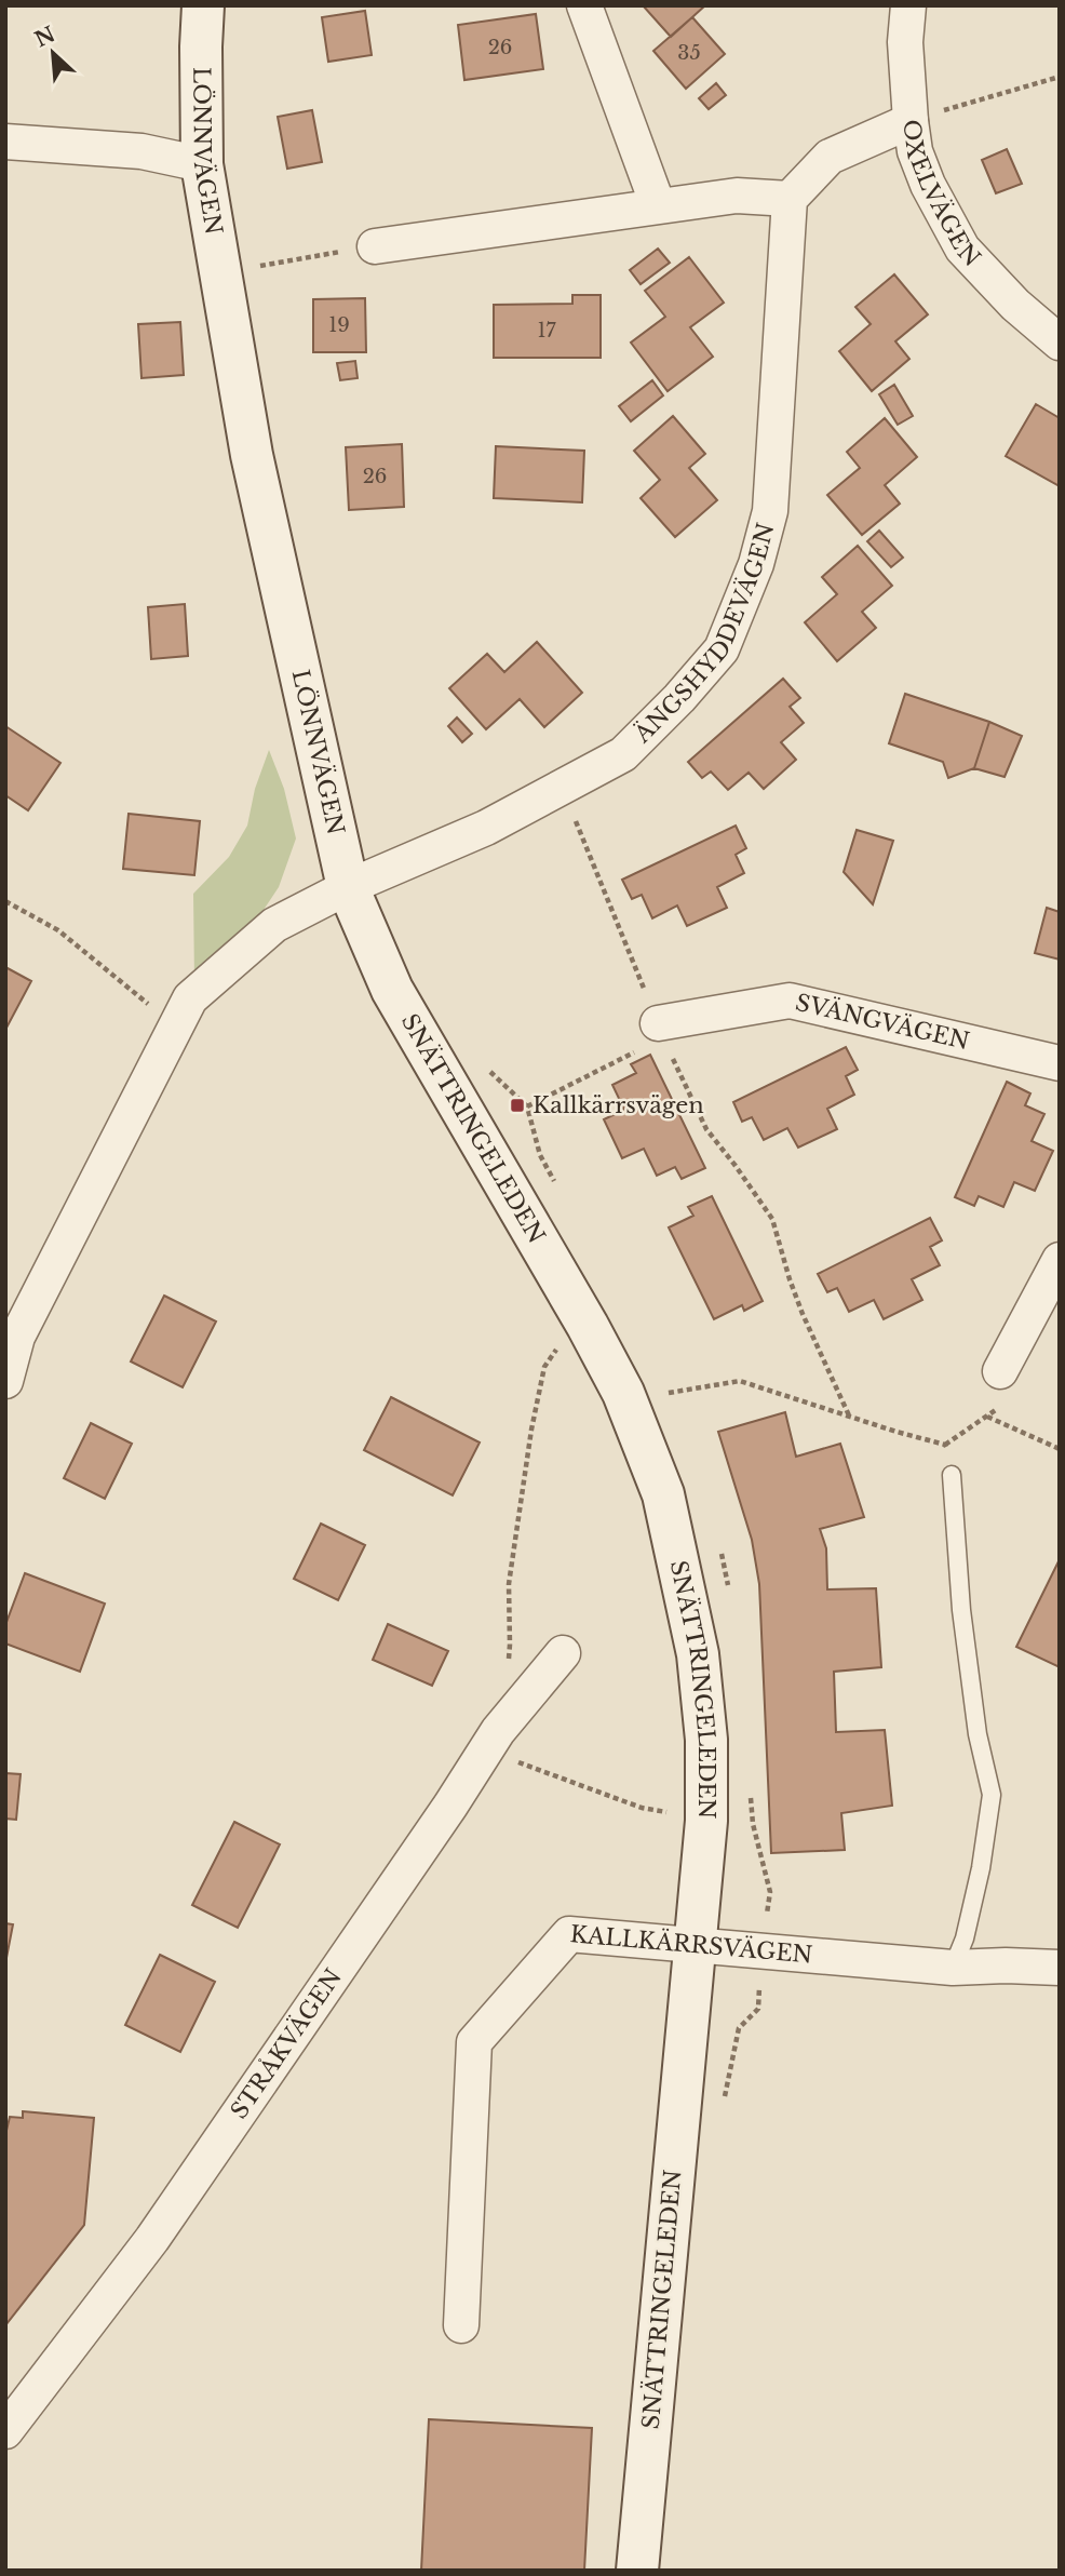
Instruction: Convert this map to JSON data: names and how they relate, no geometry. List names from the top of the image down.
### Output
{
  "streets": {
    "street": [
      "LÖNNVÄGEN",
      "OXELVÄGEN",
      "ÄNGSHYDDEVÄGEN",
      "SVÄNGVÄGEN",
      "SNÄTTRINGELEDEN",
      "KALLKÄRRSVÄGEN",
      "STRÅKVÄGEN"
    ]
  },
  "crossings": [
    ["LÖNNVÄGEN", "ÄNGSHYDDEVÄGEN"],
    ["LÖNNVÄGEN", "SNÄTTRINGELEDEN"],
    ["ÄNGSHYDDEVÄGEN", "SNÄTTRINGELEDEN"],
    ["SNÄTTRINGELEDEN", "KALLKÄRRSVÄGEN"]
  ],
  "places": {
    "transit": ["Kallkärrsvägen"]
  },
  "house_numbers": [
    "26",
    "35",
    "19",
    "17",
    "26"
  ],
  "north": "top left"
}
